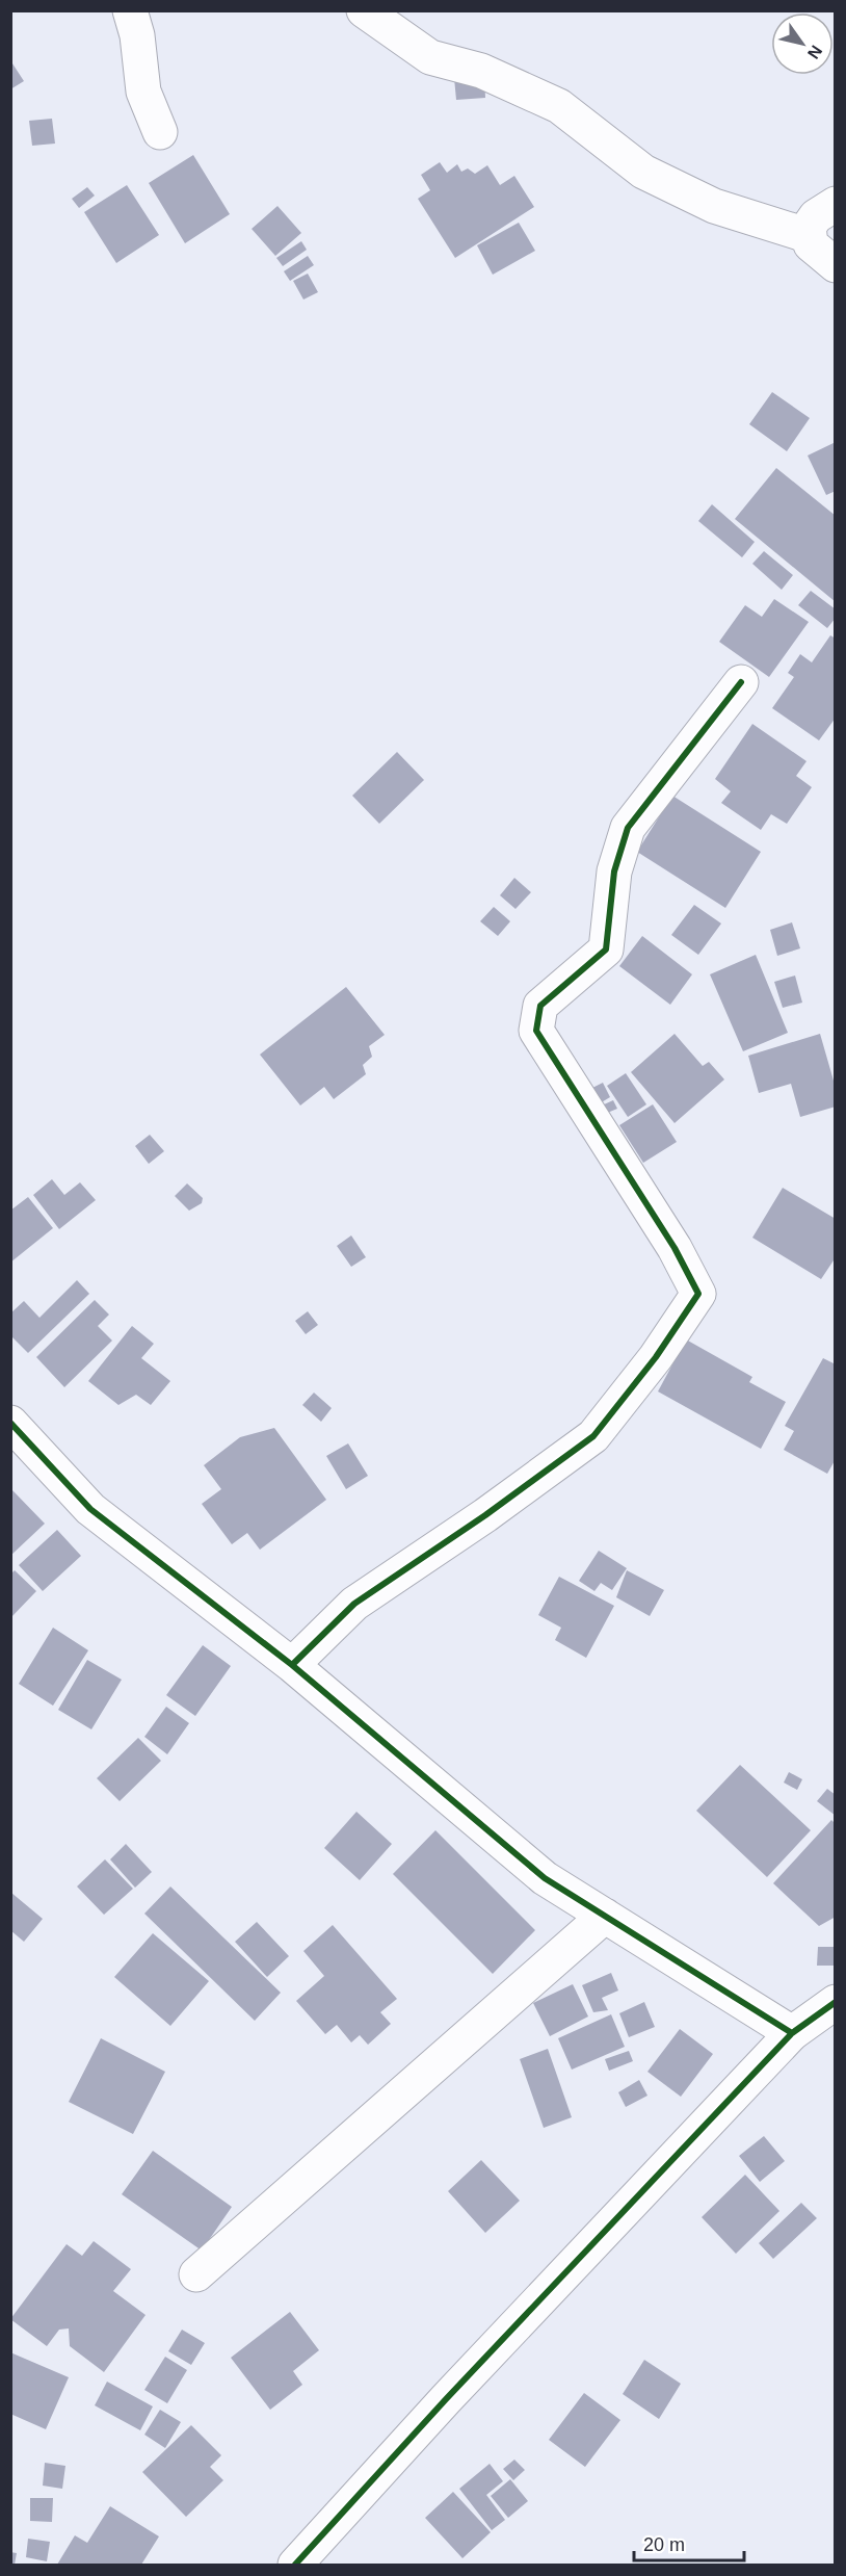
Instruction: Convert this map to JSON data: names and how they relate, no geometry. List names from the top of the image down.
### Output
{
  "scale_bar": "20 m",
  "north": "bottom right"
}
